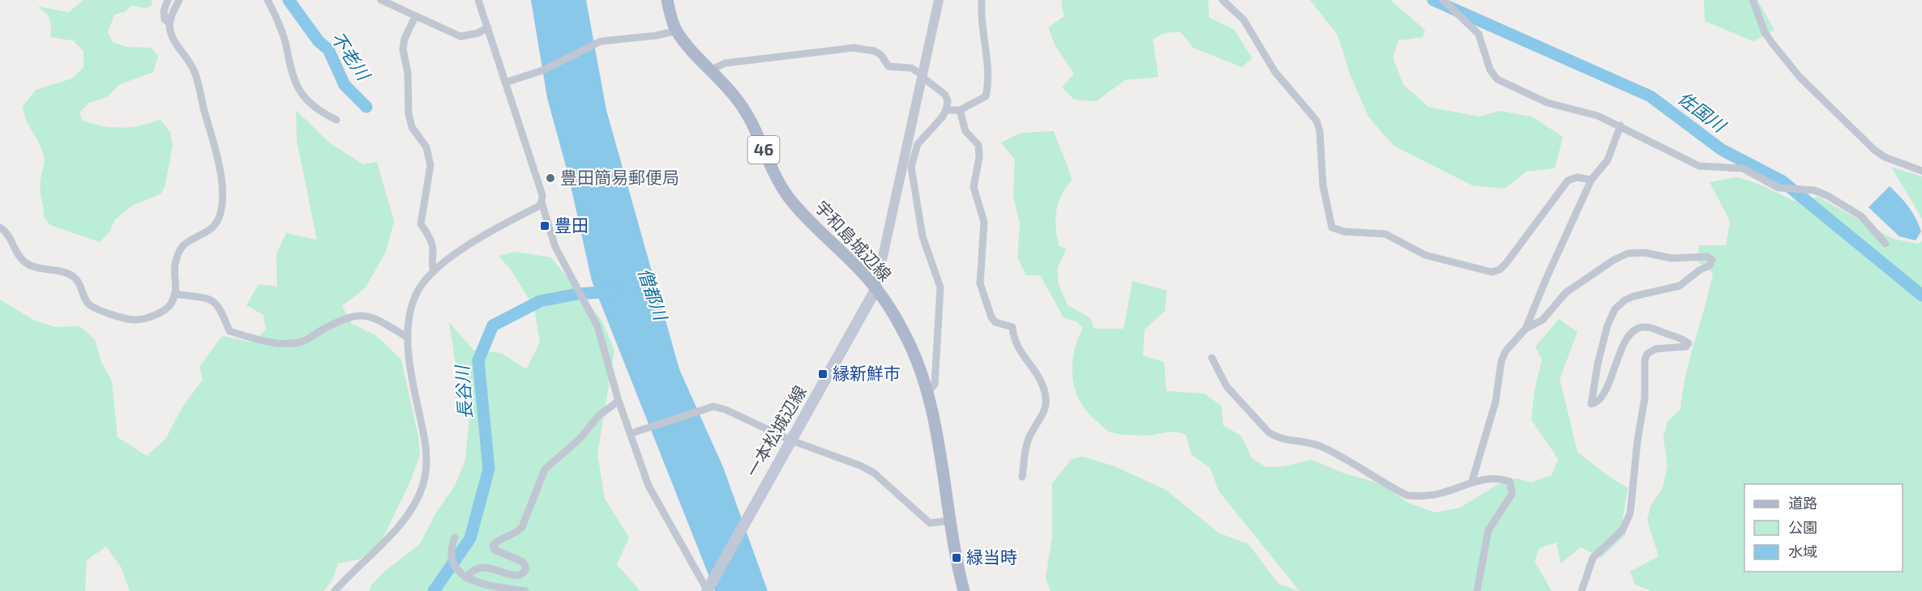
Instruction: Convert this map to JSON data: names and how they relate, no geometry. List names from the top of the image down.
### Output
{
  "streets": {
    "main road": ["46", "宇和島城辺線", "一本松城辺線"]
  },
  "crossings": [
    ["宇和島城辺線", "一本松城辺線"]
  ],
  "water": [
    "不老川",
    "佐国川",
    "僧都川",
    "長谷川"
  ],
  "places": {
    "other": ["豊田簡易郵便局"],
    "transit": ["豊田", "縁新鮮市", "緑当時"]
  },
  "legend": ["道路", "公園", "水域"]
}
